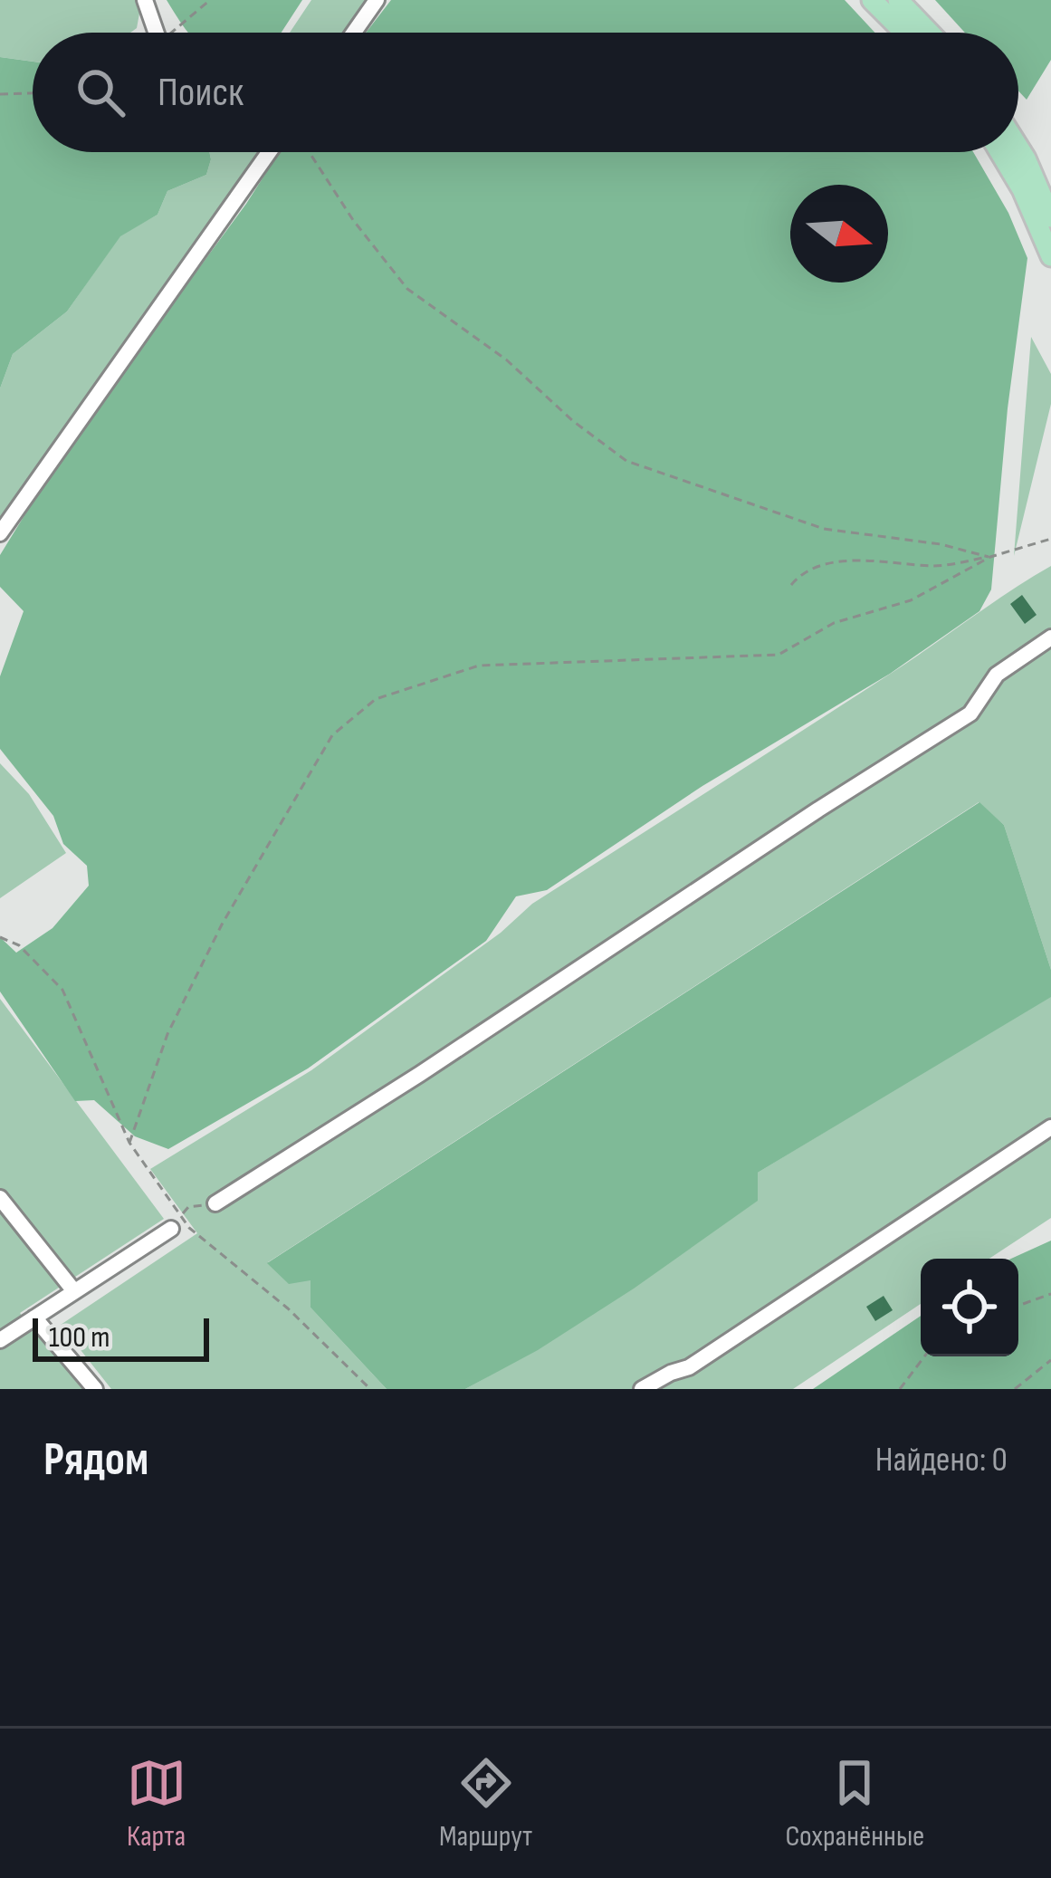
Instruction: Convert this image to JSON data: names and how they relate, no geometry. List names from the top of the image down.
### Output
{
  "scale_bar": "100 m",
  "north": "right",
  "page": {
    "search": "Поиск",
    "scale": "100 m",
    "heading": ["Рядом", "Найдено: 0"],
    "nav": ["Карта", "Маршрут", "Сохранённые"]
  }
}
